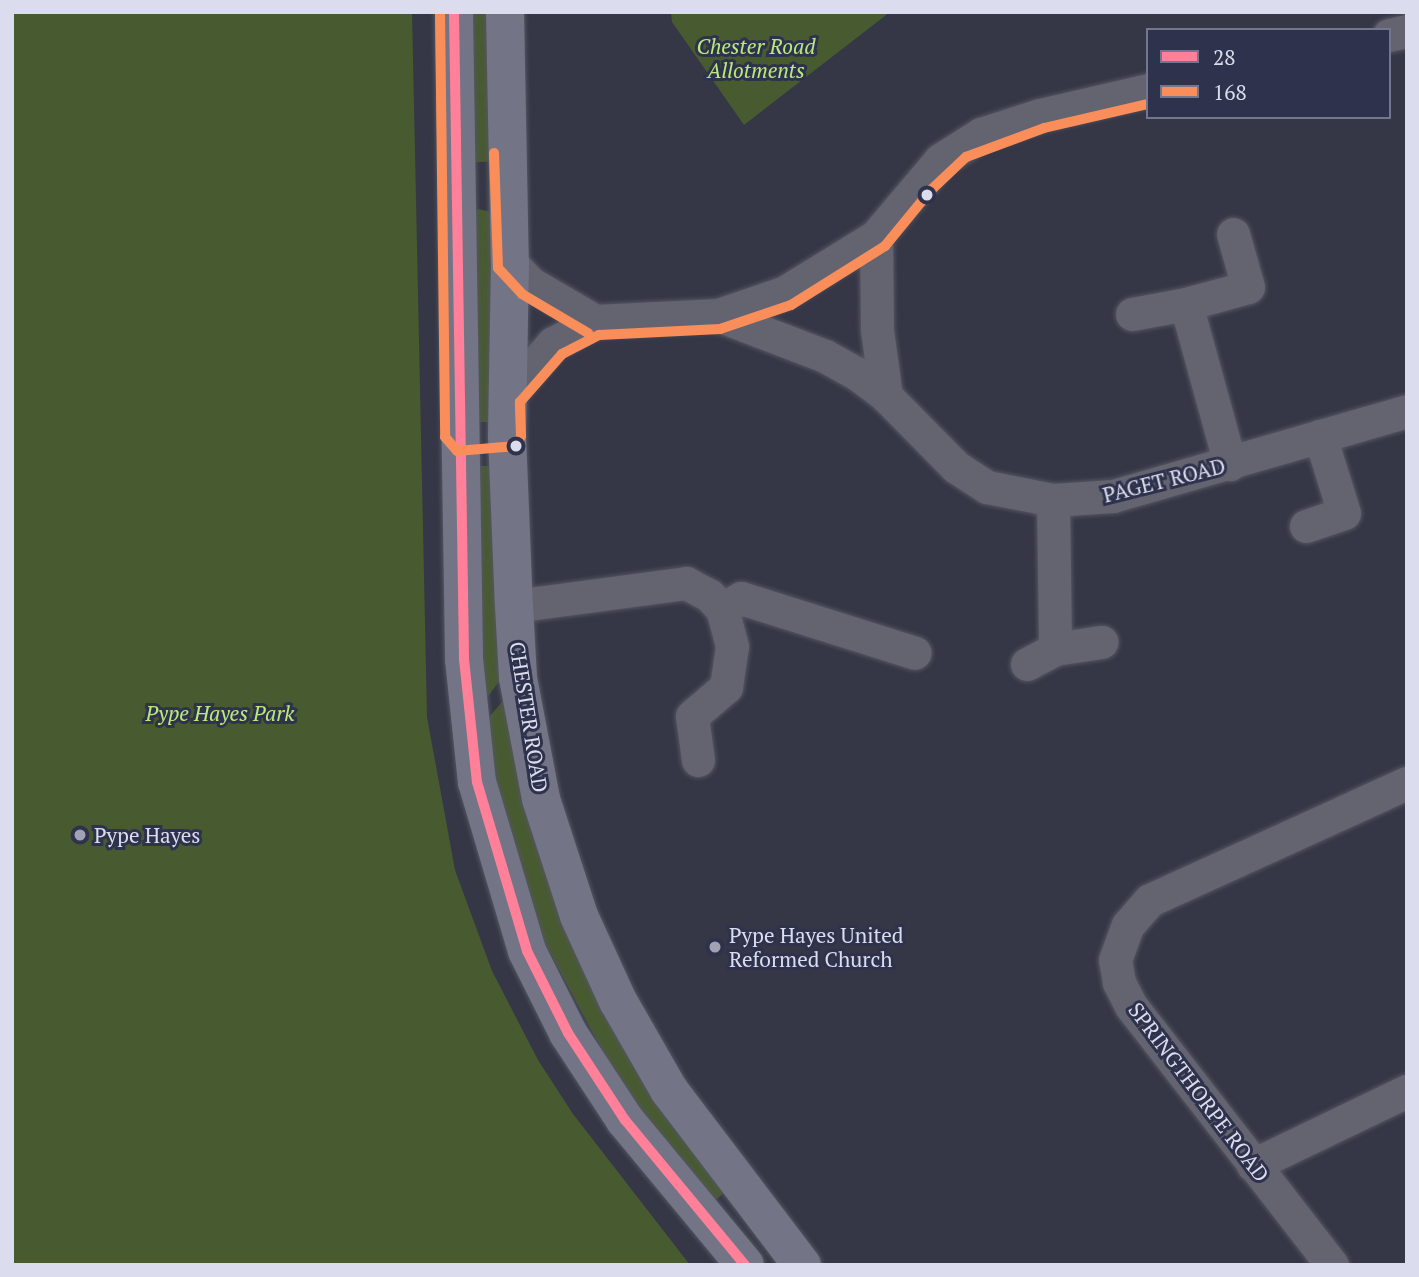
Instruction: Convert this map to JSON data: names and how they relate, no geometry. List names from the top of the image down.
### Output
{
  "streets": {
    "highway": ["CHESTER ROAD"],
    "street": ["PAGET ROAD", "SPRINGTHORPE ROAD"]
  },
  "parks": ["Chester Road Allotments", "Pype Hayes Park"],
  "places": ["Pype Hayes", "Pype Hayes United Reformed Church"],
  "lines": ["transit line 28", "transit line 168"],
  "legend": ["28", "168"]
}
